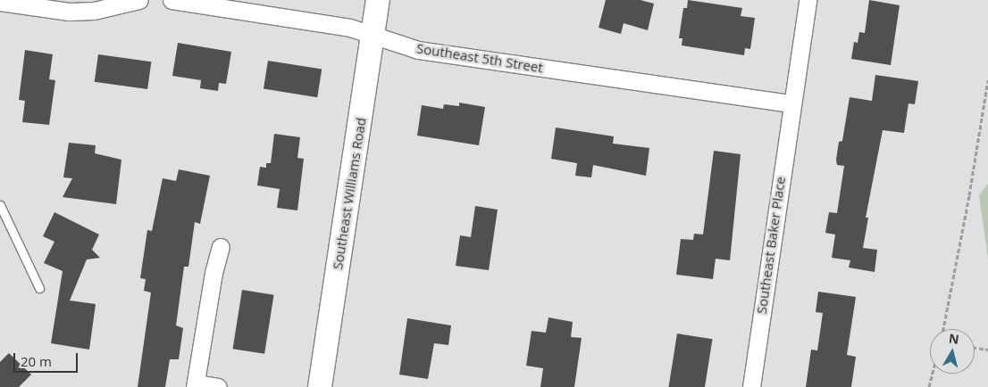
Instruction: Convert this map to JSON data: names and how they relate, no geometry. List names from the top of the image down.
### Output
{
  "streets": {
    "street": ["Southeast 5th Street", "Southeast Williams Road", "Southeast Baker Place"]
  },
  "crossings": [
    ["Southeast 5th Street", "Southeast Williams Road"],
    ["Southeast 5th Street", "Southeast Baker Place"]
  ],
  "scale_bar": "20 m",
  "north": "top"
}
